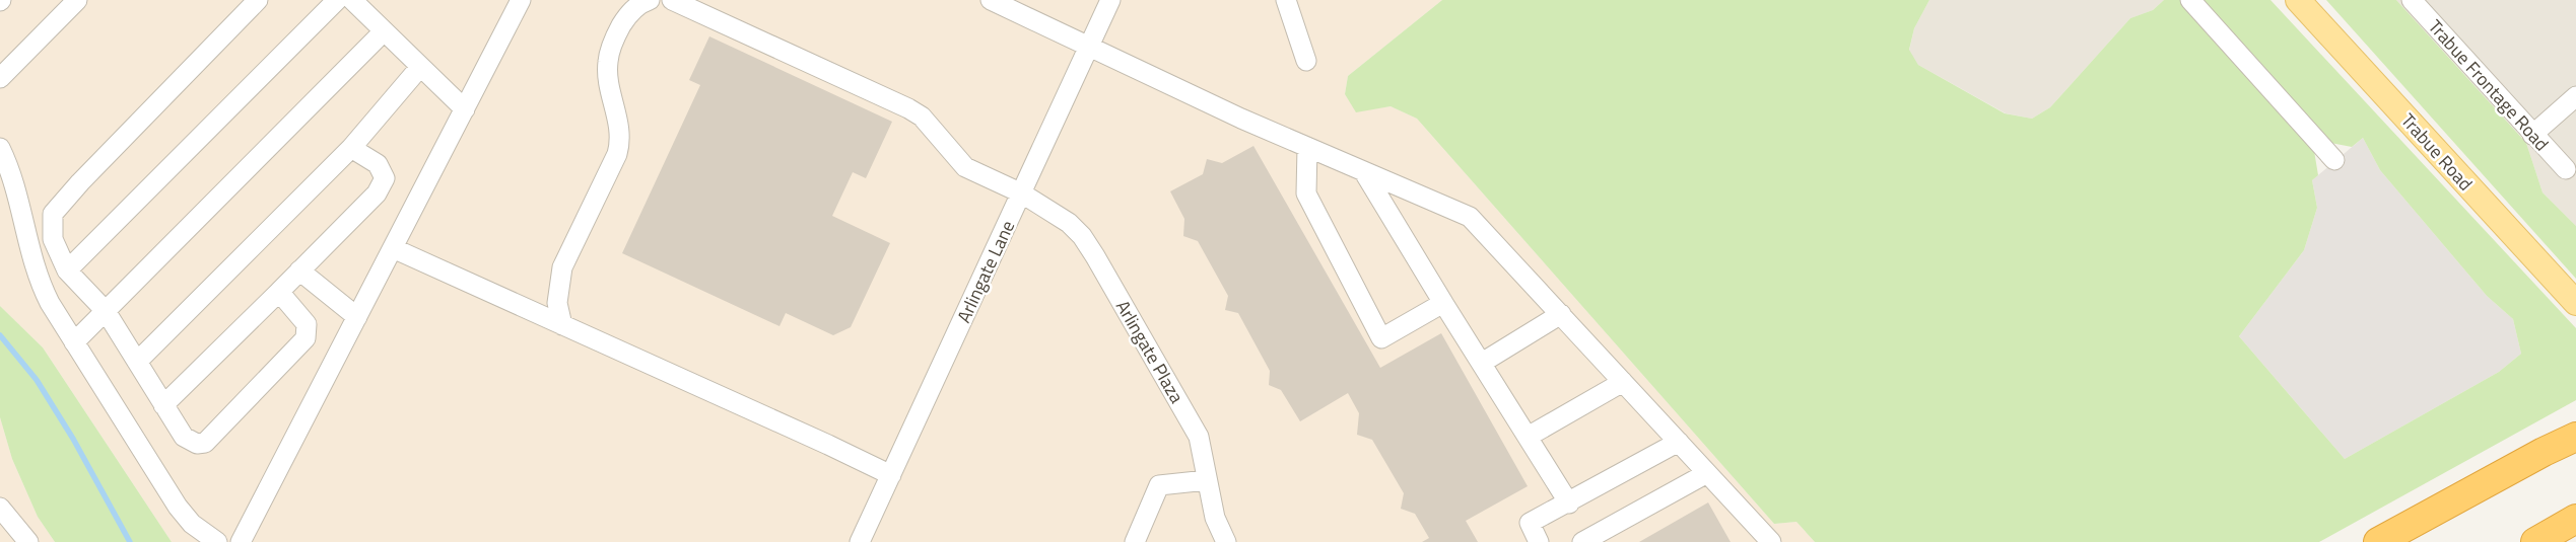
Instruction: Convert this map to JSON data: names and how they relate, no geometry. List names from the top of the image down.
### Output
{
  "streets": {
    "main road": ["Trabue Road"],
    "street": ["Trabue Frontage Road", "Arlingate Lane", "Arlingate Plaza"]
  },
  "crossings": [
    ["Arlingate Lane", "Arlingate Plaza"]
  ]
}
